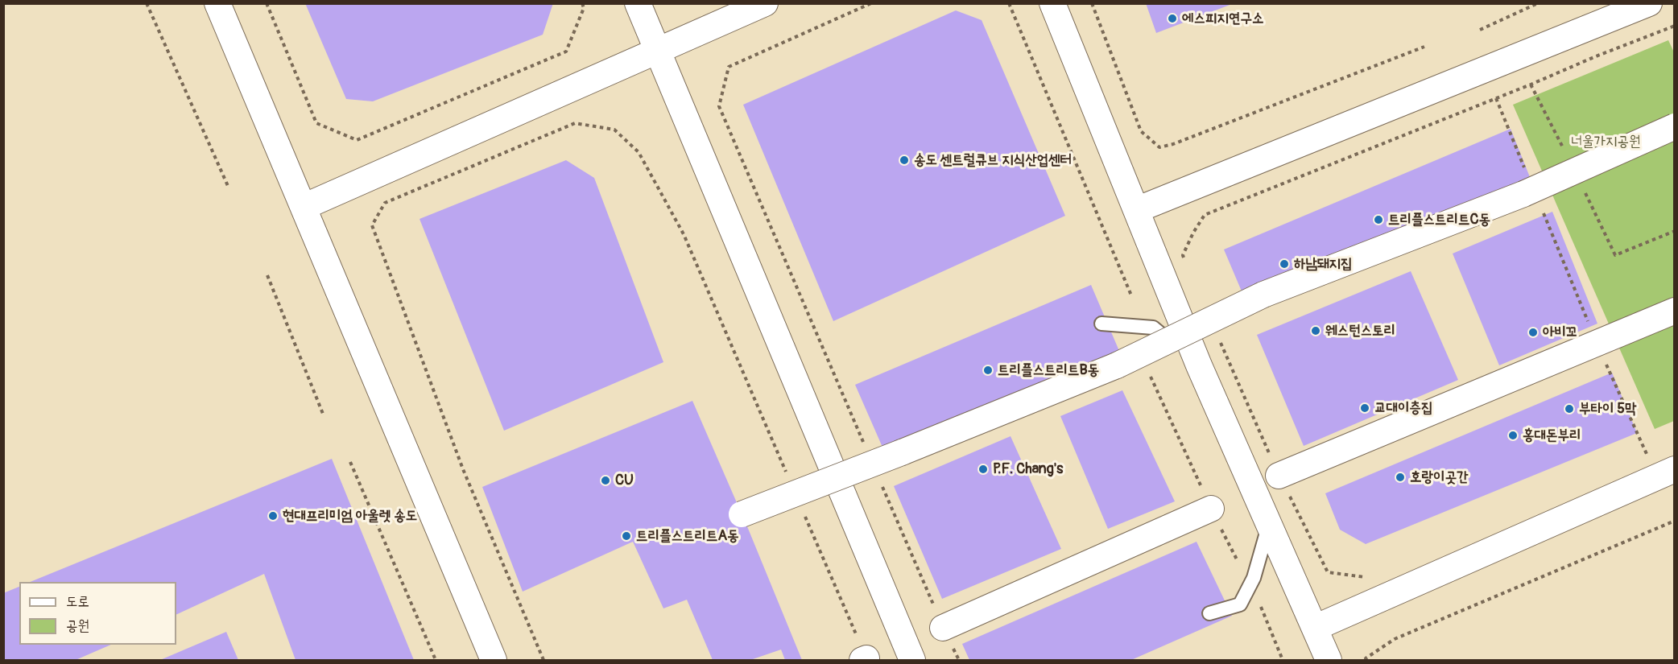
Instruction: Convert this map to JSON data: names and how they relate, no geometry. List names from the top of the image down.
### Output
{
  "parks": ["너울가지공원"],
  "places": [
    "에스피지연구소",
    "송도 센트럴큐브 지식산업센터",
    "트리플스트리트C동",
    "하남돼지집",
    "웨스턴스토리",
    "아비꼬",
    "트리플스트리트B동",
    "교대이층집",
    "부타이 5막",
    "홍대돈부리",
    "P.F. Chang's",
    "호랑이곳간",
    "CU",
    "현대프리미엄 아울렛 송도",
    "트리플스트리트A동"
  ],
  "legend": ["도로", "공원"]
}
